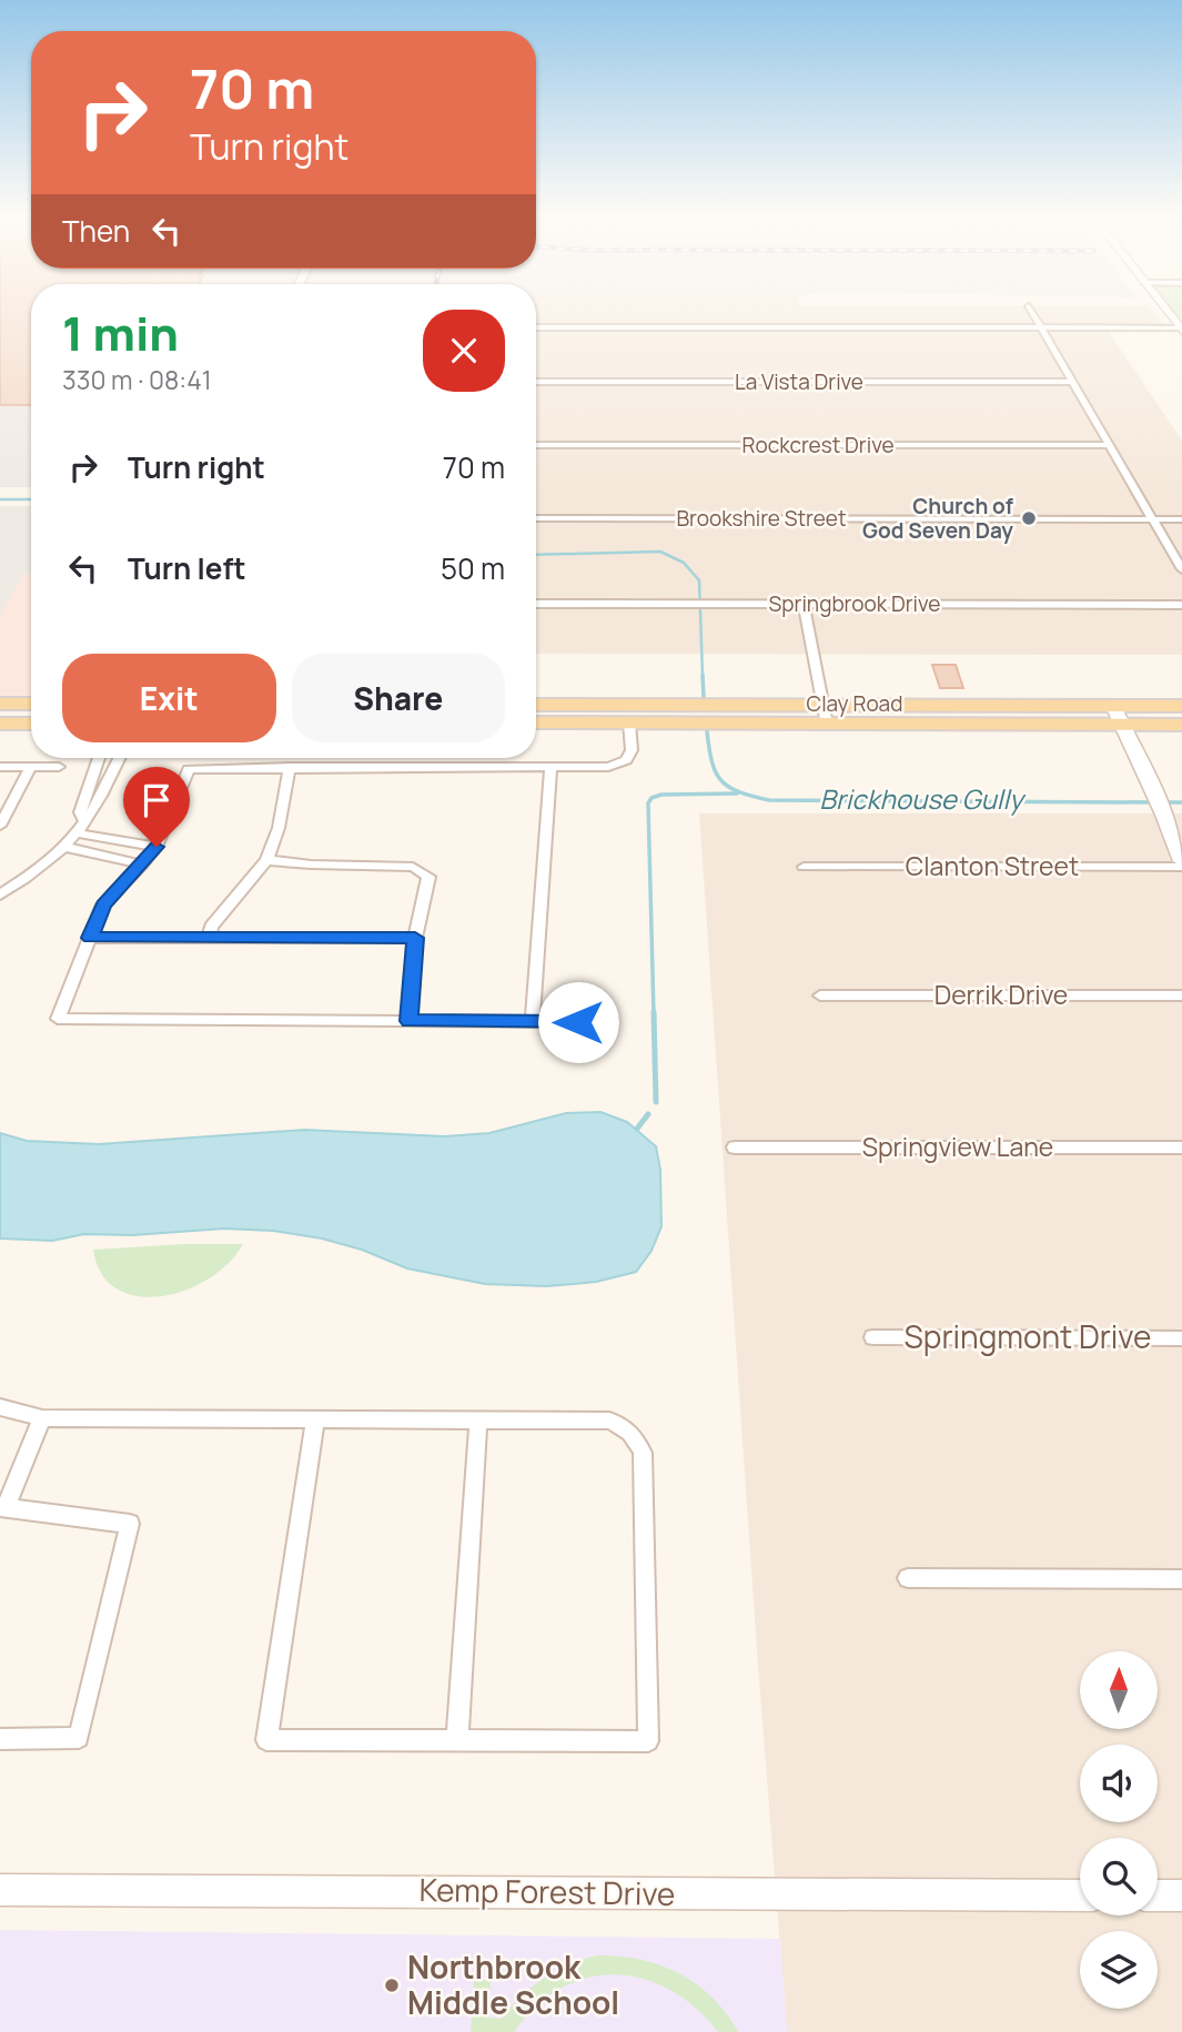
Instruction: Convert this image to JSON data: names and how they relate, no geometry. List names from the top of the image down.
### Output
{
  "streets": {
    "main road": ["Clay Road"],
    "street": [
      "La Vista Drive",
      "Rockcrest Drive",
      "Brookshire Street",
      "Springbrook Drive",
      "Clanton Street",
      "Derrik Drive",
      "Springview Lane",
      "Springmont Drive",
      "Kemp Forest Drive"
    ]
  },
  "water": ["Brickhouse Gully"],
  "places": ["Church of God Seven Day", "Northbrook Middle School"],
  "north": "top",
  "page": {
    "turn": ["70 m", "Turn right"],
    "then": "Then",
    "heading": ["1 min", "330 m · 08:41"],
    "list": [
      {
        "name": "Turn right",
        "value": "70 m"
      },
      {
        "name": "Turn left",
        "value": "50 m"
      }
    ],
    "buttons": ["Exit", "Share"]
  }
}
